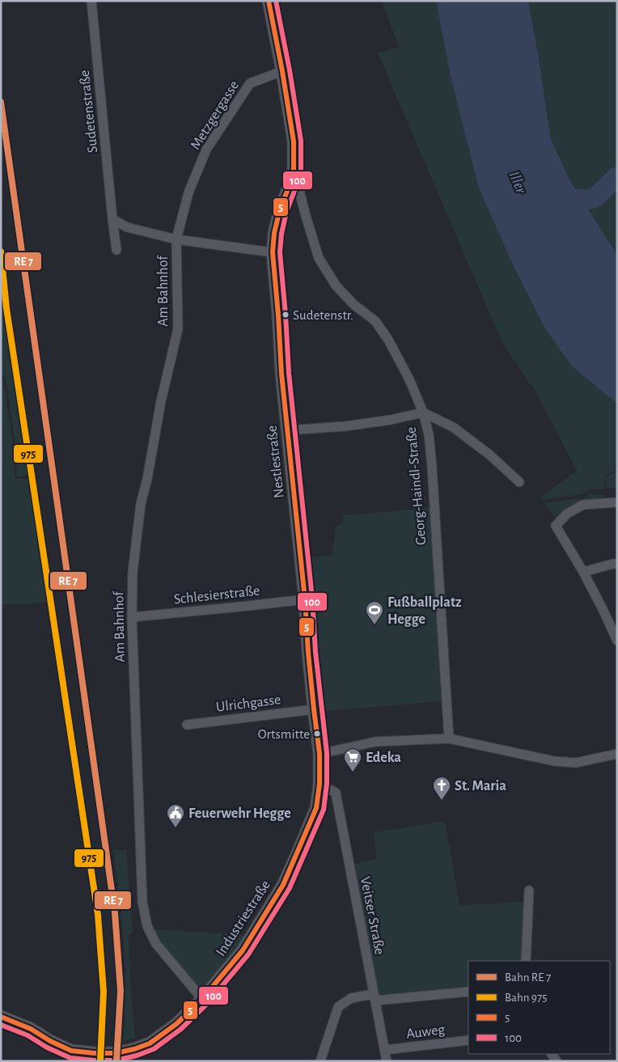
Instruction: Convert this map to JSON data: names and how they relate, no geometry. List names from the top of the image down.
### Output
{
  "streets": {
    "street": [
      "Sudetenstraße",
      "Metzgergasse",
      "Am Bahnhof",
      "Nestlestraße",
      "Georg-Haindl-Straße",
      "Schlesierstraße",
      "Ulrichgasse",
      "Veitser Straße",
      "Industriestraße",
      "Auweg"
    ]
  },
  "crossings": [
    ["Metzgergasse", "Am Bahnhof"],
    ["Metzgergasse", "Georg-Haindl-Straße"],
    ["Am Bahnhof", "Schlesierstraße"],
    ["Am Bahnhof", "Industriestraße"],
    ["Nestlestraße", "Georg-Haindl-Straße"],
    ["Nestlestraße", "Schlesierstraße"],
    ["Nestlestraße", "Ulrichgasse"],
    ["Nestlestraße", "Industriestraße"],
    ["Veitser Straße", "Industriestraße"],
    ["Veitser Straße", "Auweg"]
  ],
  "water": ["Iller"],
  "places": {
    "other": ["Sudetenstr.", "Ortsmitte"],
    "sports": ["Fußballplatz Hegge"],
    "supermarket": ["Edeka"],
    "church": ["St. Maria"],
    "public building": ["Feuerwehr Hegge"]
  },
  "lines": ["transit line 5", "transit line 100", "rail line 975"],
  "legend": [
    "Bahn RE 7",
    "Bahn 975",
    "5",
    "100"
  ]
}
